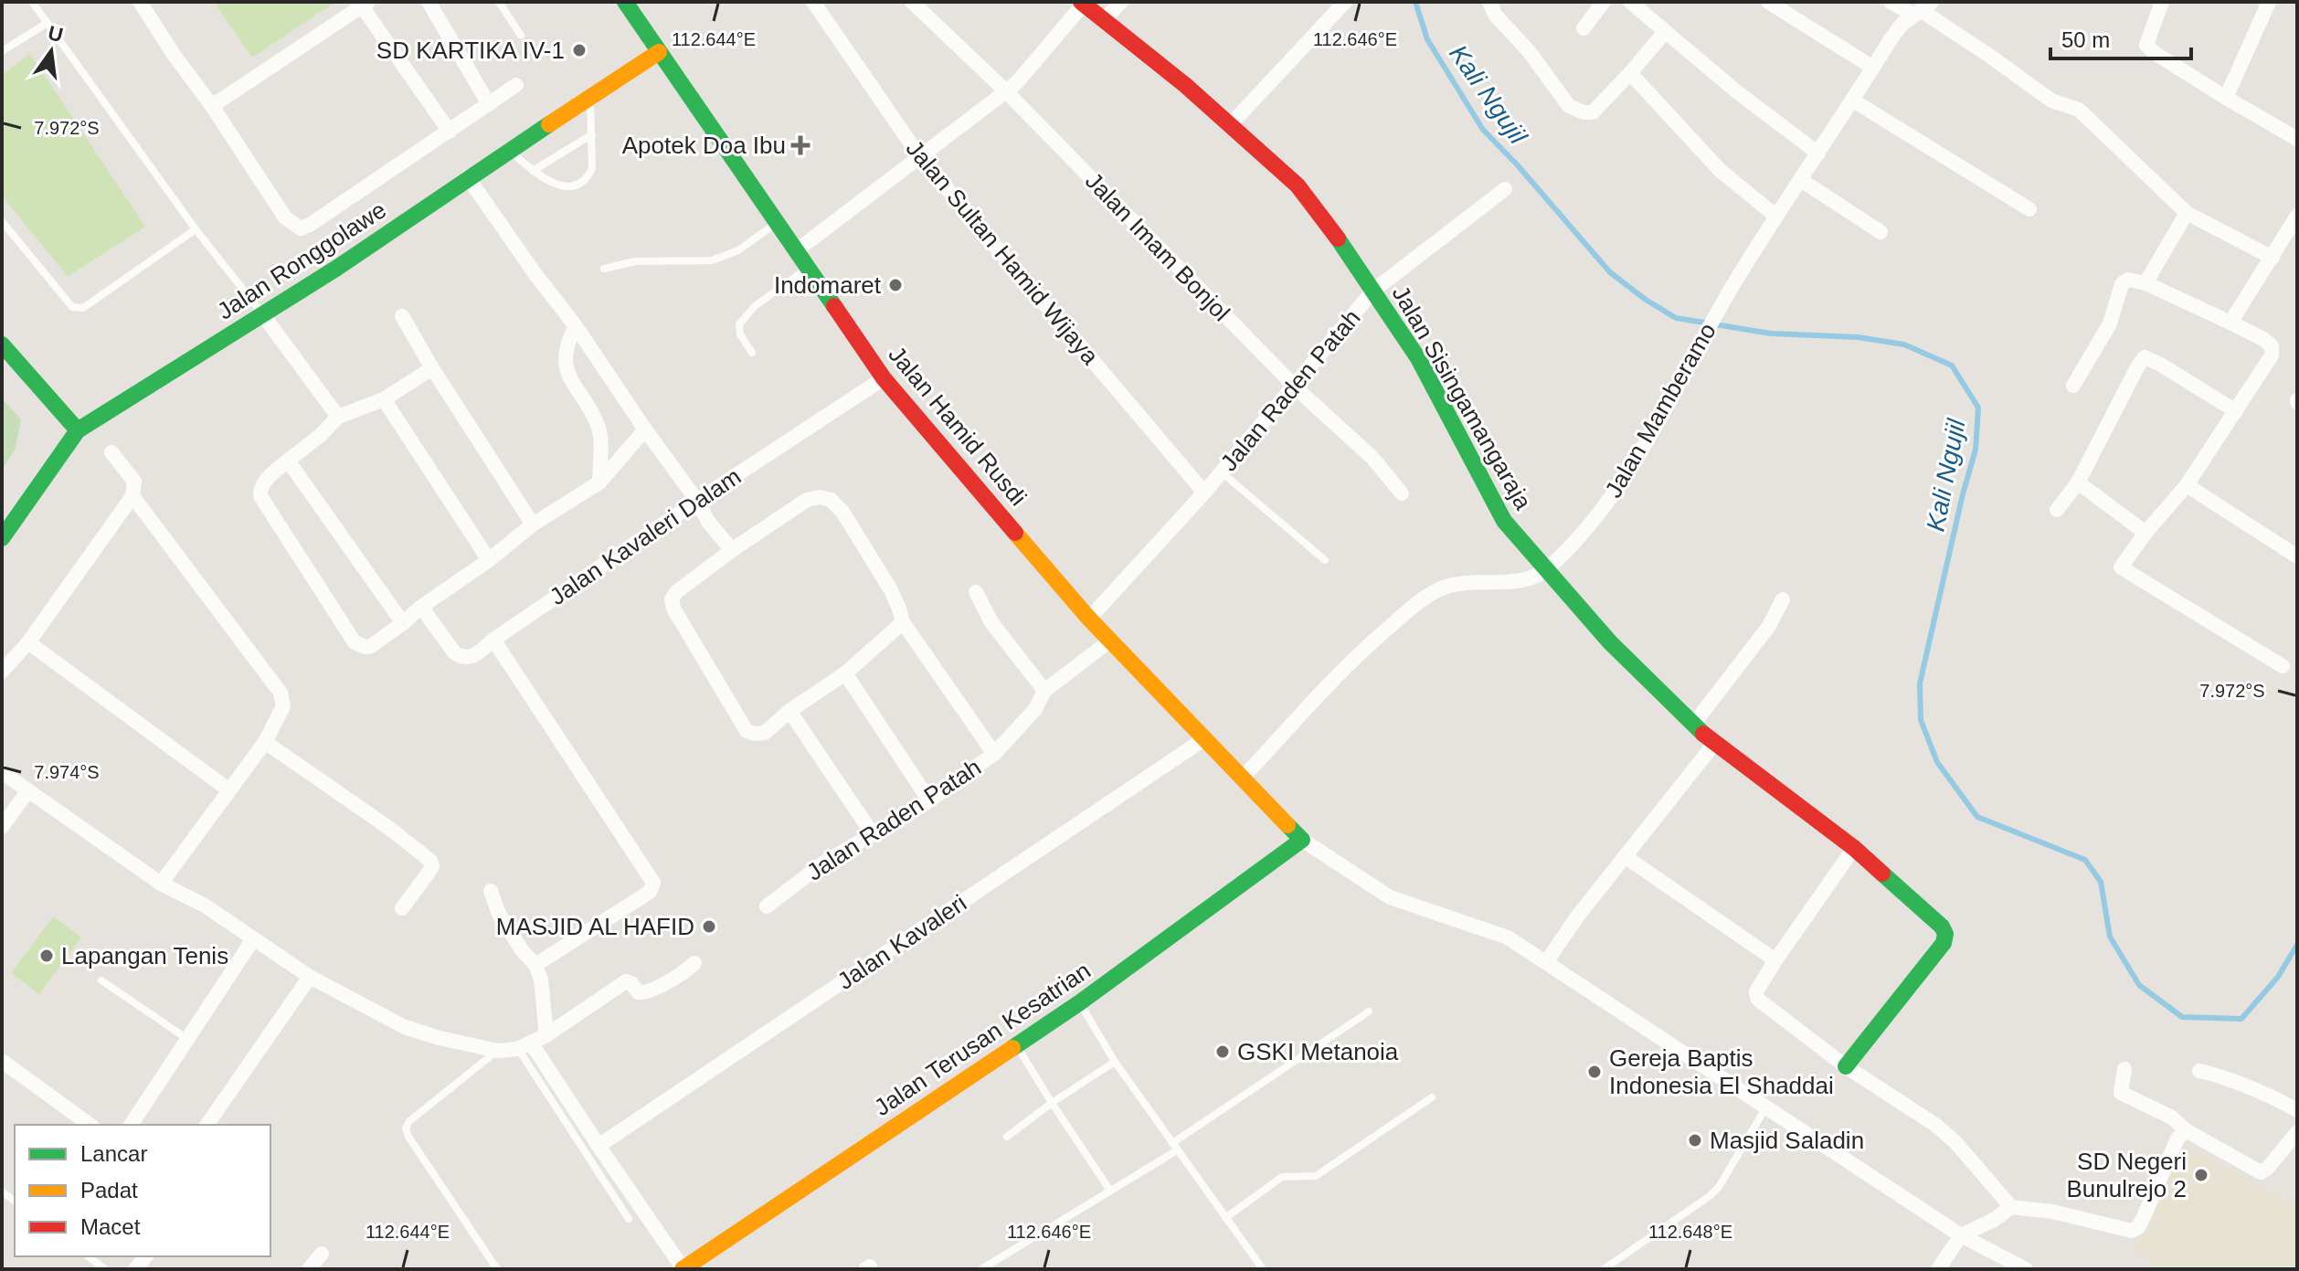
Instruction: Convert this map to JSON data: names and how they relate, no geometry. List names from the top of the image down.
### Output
{
  "streets": {
    "street": [
      "Jalan Imam Bonjol",
      "Jalan Sultan Hamid Wijaya",
      "Jalan Ronggolawe",
      "Jalan Raden Patah",
      "Jalan Sisingamangaraja",
      "Jalan Mamberamo",
      "Jalan Hamid Rusdi",
      "Jalan Kavaleri Dalam",
      "Jalan Kavaleri",
      "Jalan Terusan Kesatrian"
    ]
  },
  "crossings": [
    ["Jalan Imam Bonjol", "Jalan Raden Patah"],
    ["Jalan Sultan Hamid Wijaya", "Jalan Raden Patah"],
    ["Jalan Ronggolawe", "Jalan Hamid Rusdi"],
    ["Jalan Raden Patah", "Jalan Sisingamangaraja"],
    ["Jalan Raden Patah", "Jalan Hamid Rusdi"],
    ["Jalan Sisingamangaraja", "Jalan Mamberamo"],
    ["Jalan Mamberamo", "Jalan Hamid Rusdi"],
    ["Jalan Hamid Rusdi", "Jalan Kavaleri Dalam"],
    ["Jalan Hamid Rusdi", "Jalan Kavaleri"],
    ["Jalan Hamid Rusdi", "Jalan Terusan Kesatrian"]
  ],
  "water": ["Kali Ngujil"],
  "places": {
    "other": [
      "SD KARTIKA IV-1",
      "Indomaret",
      "MASJID AL HAFID",
      "Lapangan Tenis",
      "GSKI Metanoia",
      "Gereja Baptis Indonesia El Shaddai",
      "Masjid Saladin",
      "SD Negeri Bunulrejo 2"
    ],
    "health": ["Apotek Doa Ibu"]
  },
  "legend": ["Lancar", "Padat", "Macet"],
  "scale_bar": "50 m",
  "north": "top",
  "coordinates": [
    "112.644°E",
    "112.646°E",
    "7.972°S",
    "7.974°S",
    "112.648°E"
  ]
}
